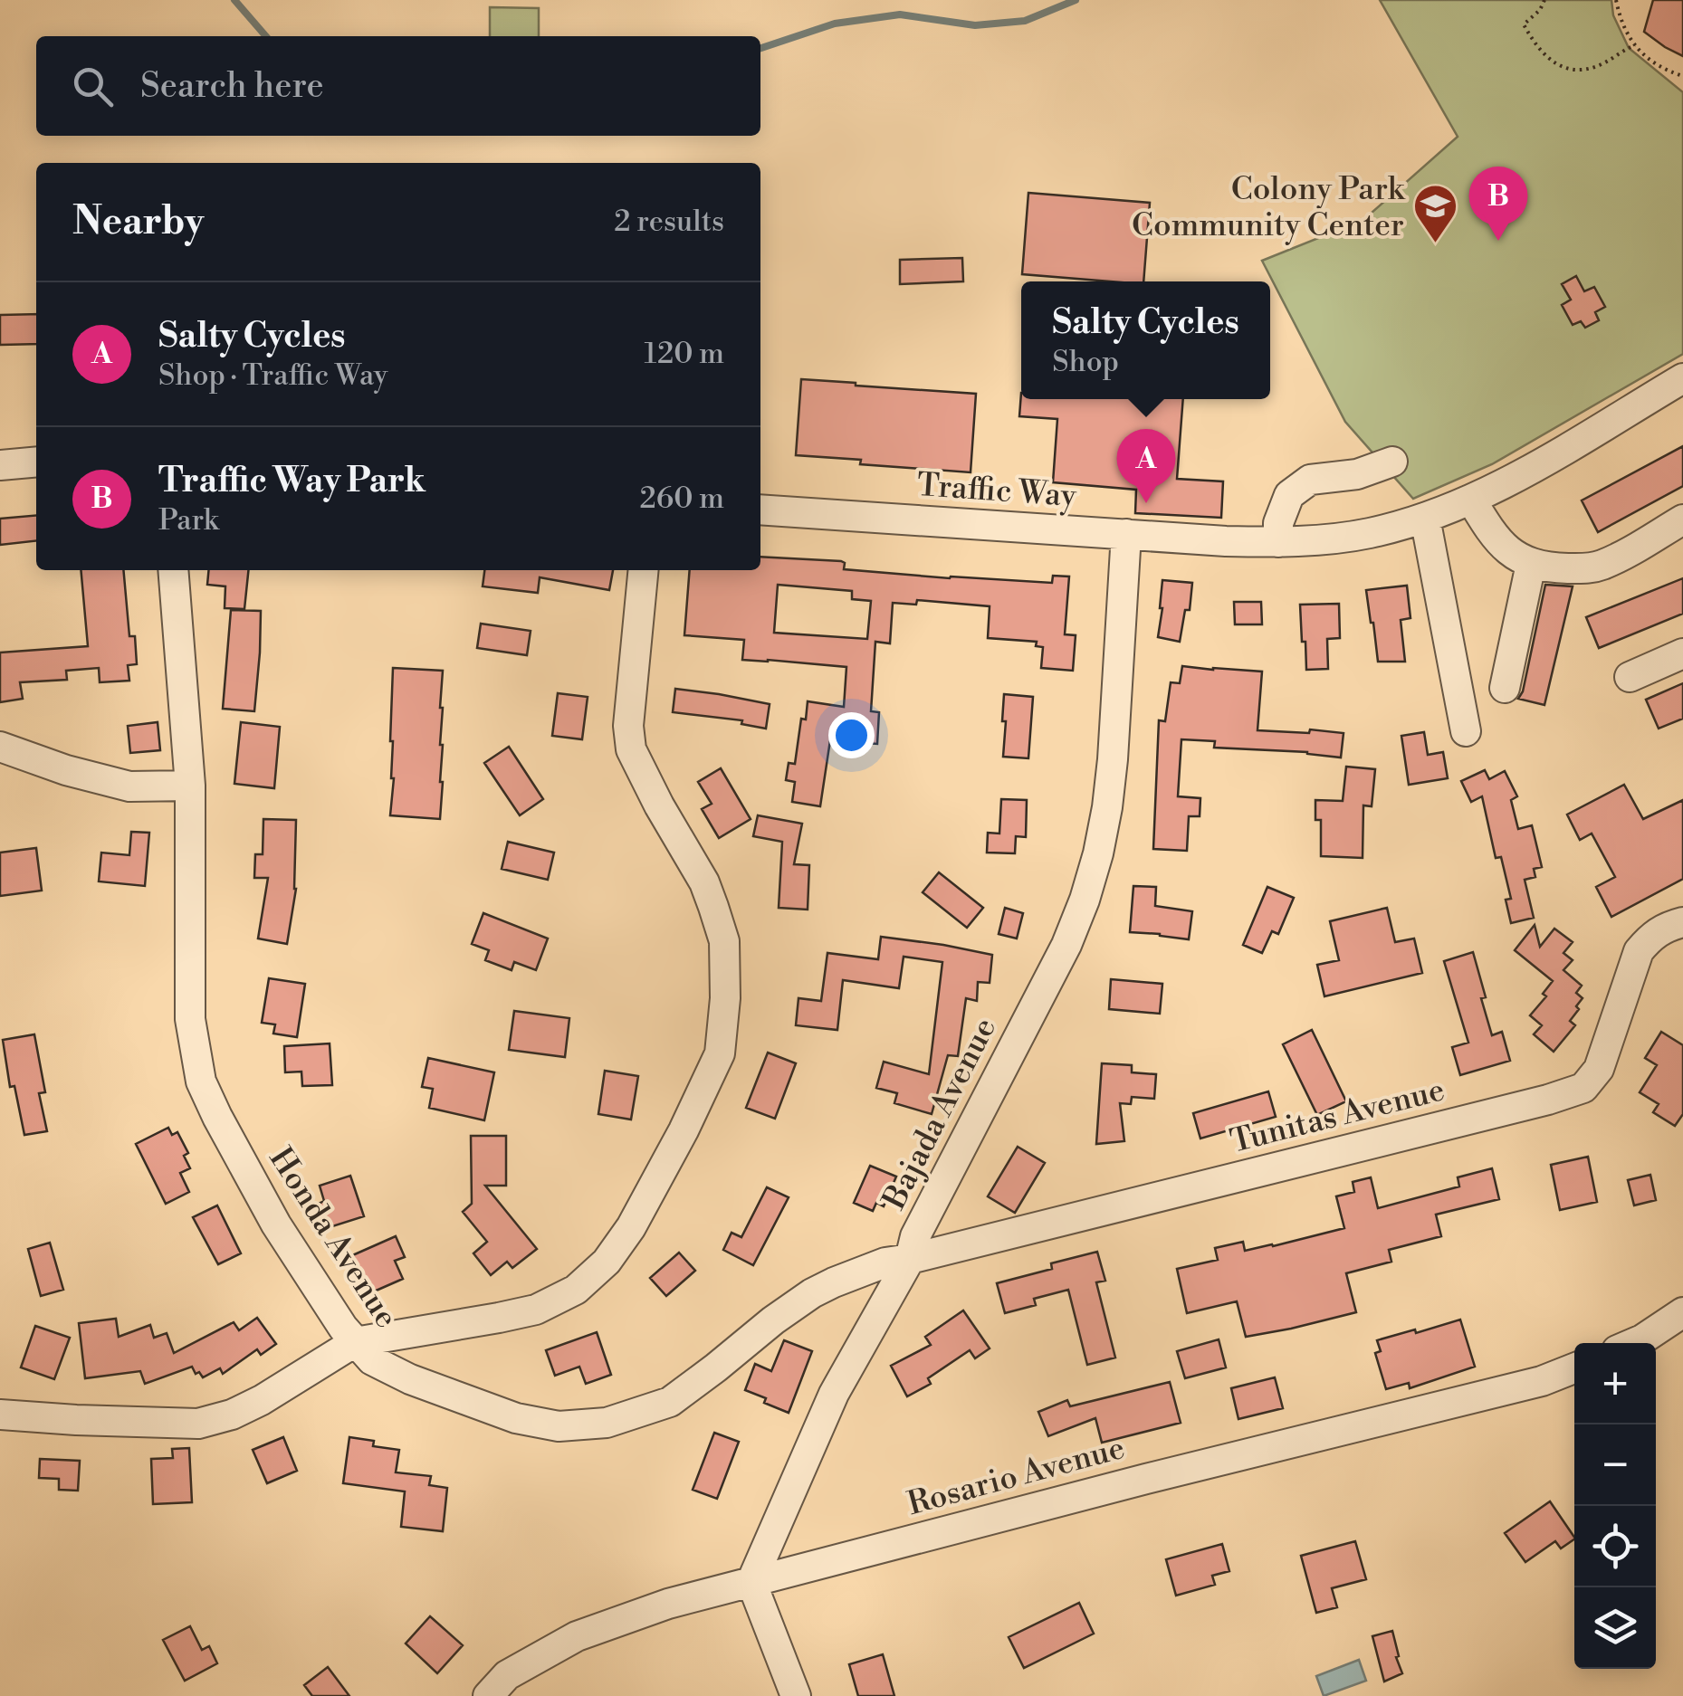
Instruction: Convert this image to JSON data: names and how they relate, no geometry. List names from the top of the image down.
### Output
{
  "streets": {
    "street": [
      "Traffic Way",
      "Bajada Avenue",
      "Tunitas Avenue",
      "Honda Avenue",
      "Rosario Avenue"
    ]
  },
  "crossings": [
    ["Traffic Way", "Bajada Avenue"],
    ["Bajada Avenue", "Tunitas Avenue"],
    ["Bajada Avenue", "Honda Avenue"],
    ["Bajada Avenue", "Rosario Avenue"],
    ["Tunitas Avenue", "Honda Avenue"]
  ],
  "places": {
    "school or university": ["Colony Park Community Center"]
  },
  "page": {
    "search": "Search here",
    "heading": ["Nearby", "2 results"],
    "pins": ["B", "A"],
    "list": [
      {
        "mark": "A",
        "name": "Salty Cycles",
        "note": "Shop · Traffic Way",
        "value": "120 m"
      },
      {
        "mark": "B",
        "name": "Traffic Way Park",
        "note": "Park",
        "value": "260 m"
      }
    ],
    "popup": ["Salty Cycles", "Shop"],
    "map_buttons": ["+", "−"]
  }
}
